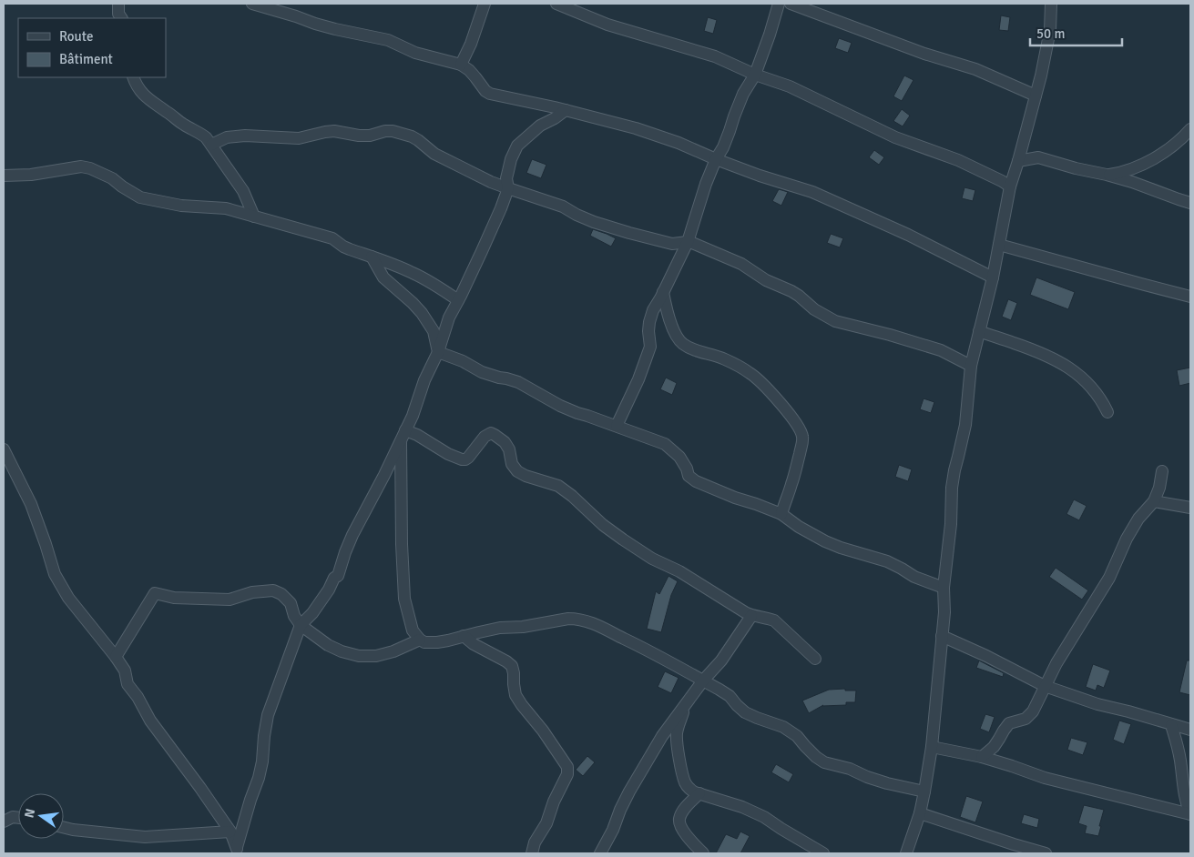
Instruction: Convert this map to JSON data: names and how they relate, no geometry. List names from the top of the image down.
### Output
{
  "legend": ["Route", "Bâtiment"],
  "scale_bar": "50 m",
  "north": "left"
}
